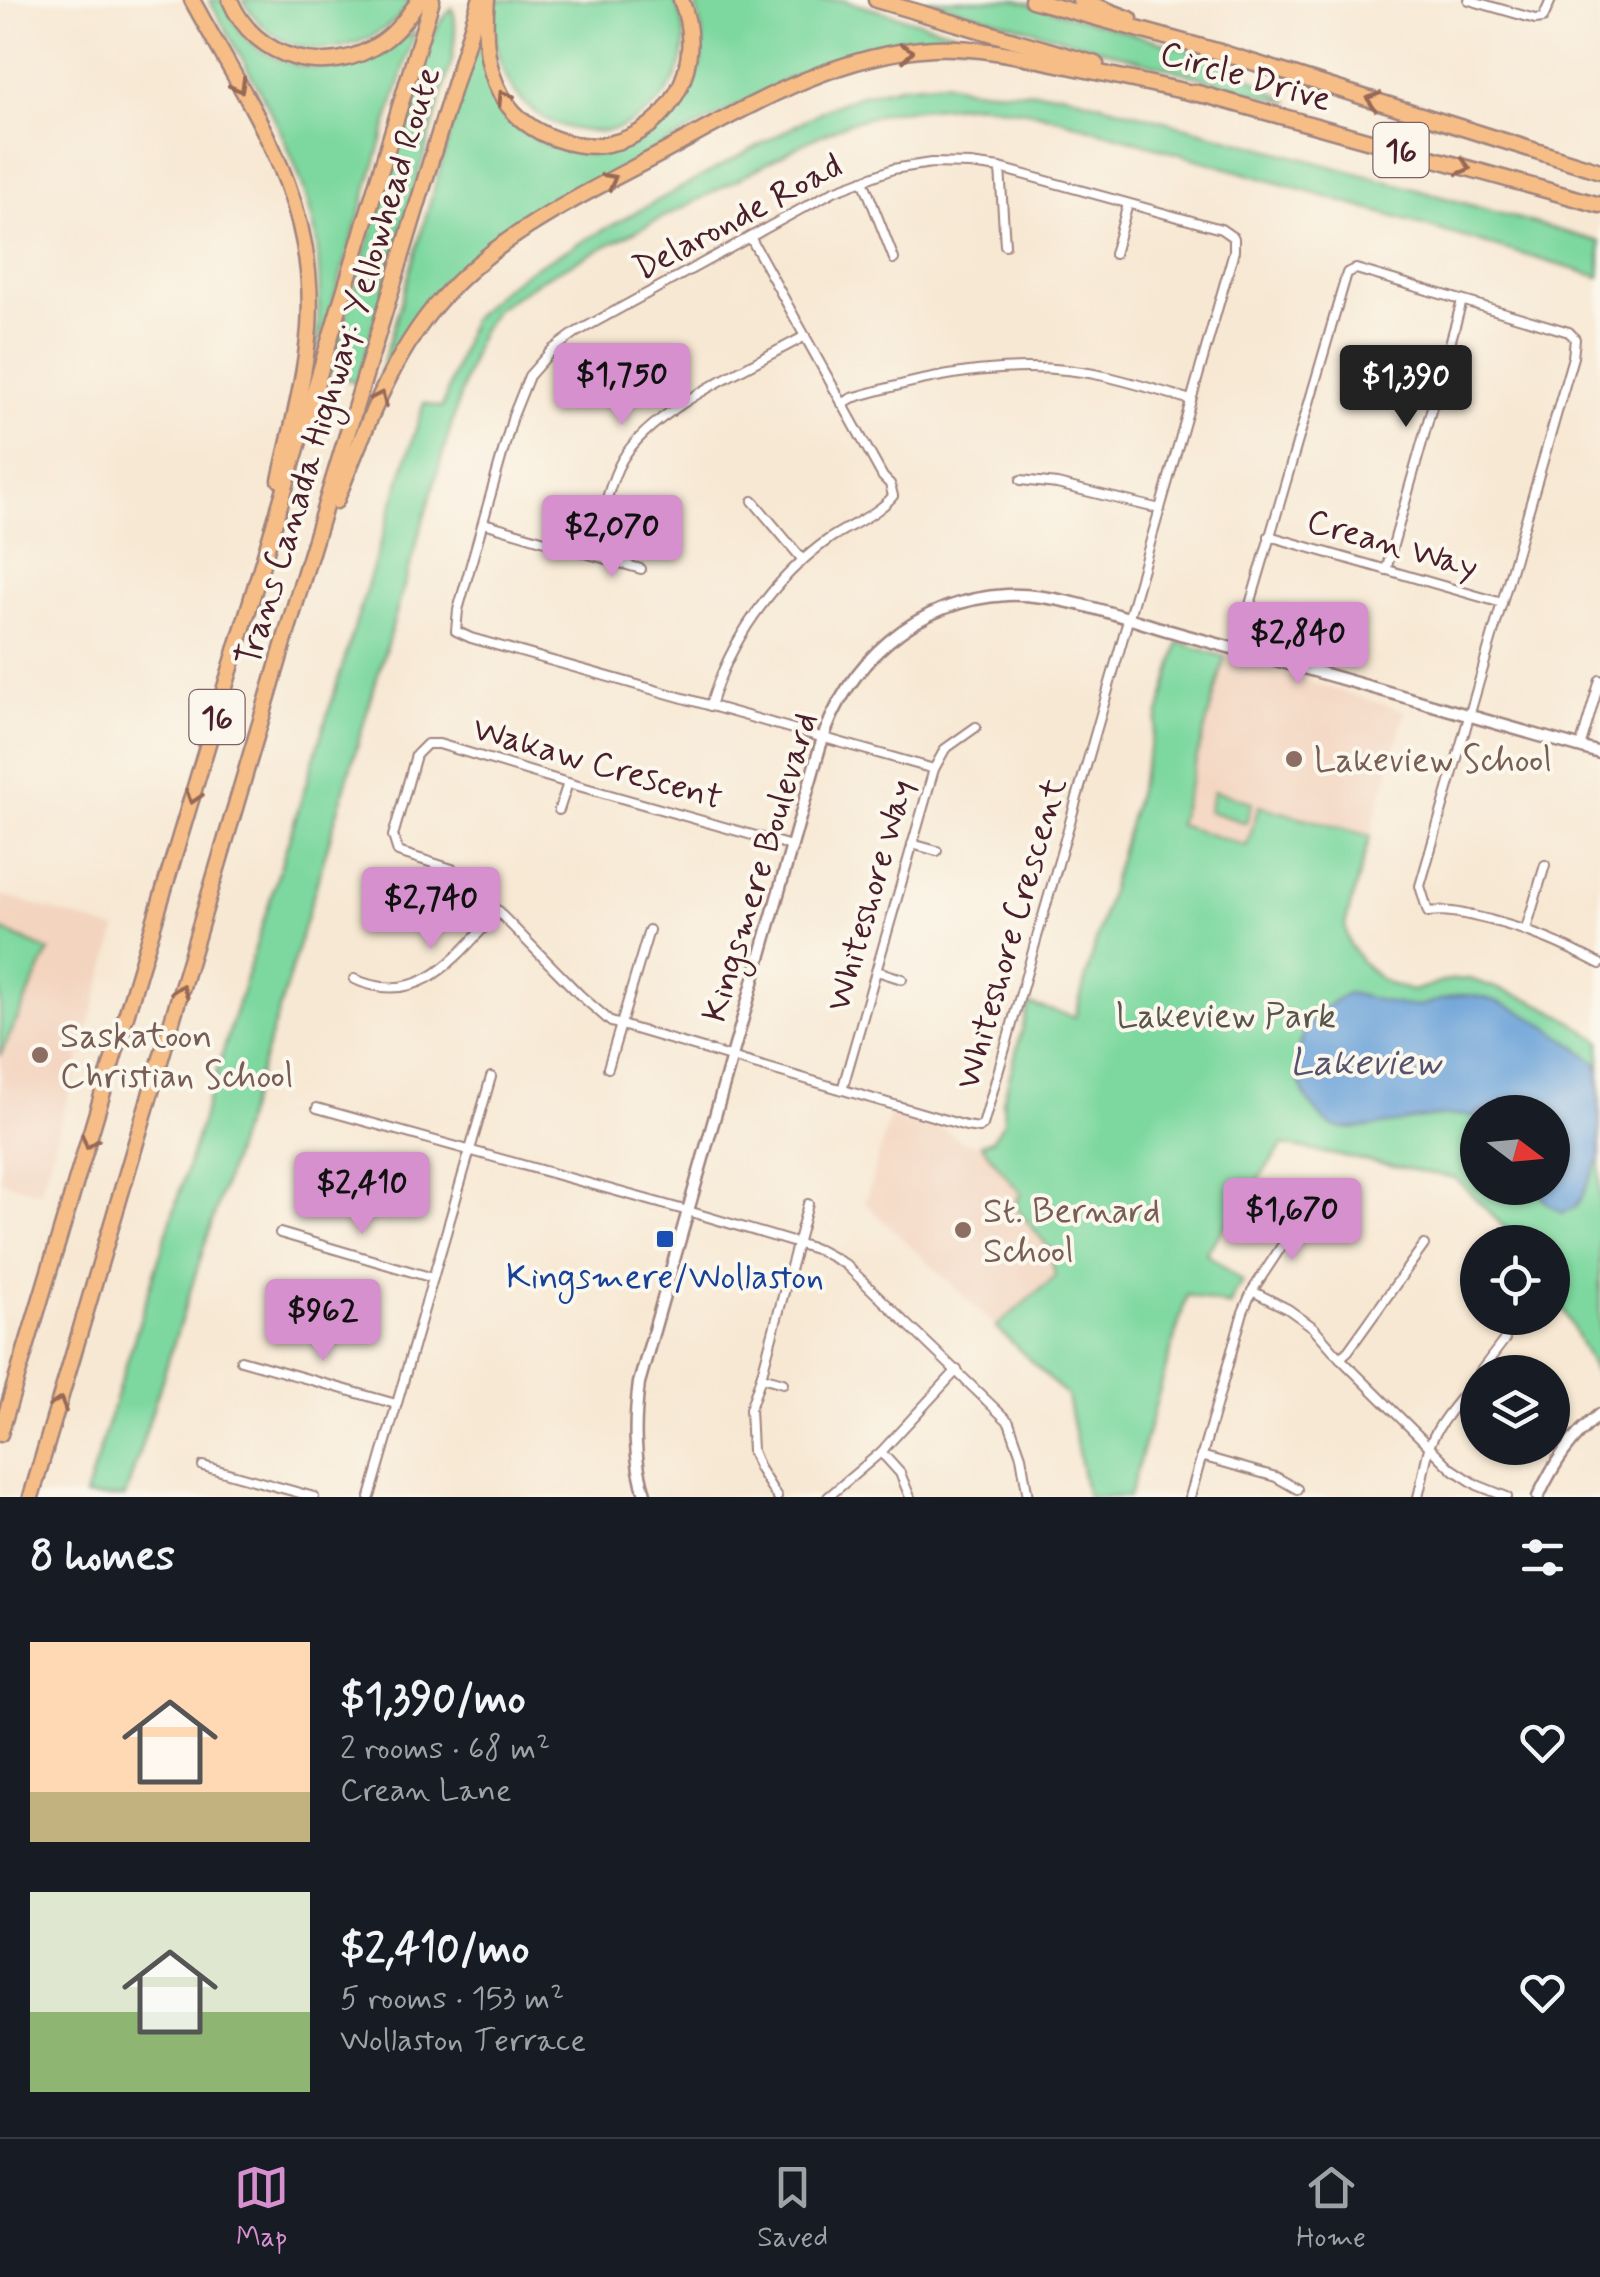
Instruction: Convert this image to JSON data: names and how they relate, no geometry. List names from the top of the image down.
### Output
{
  "streets": {
    "highway": ["Circle Drive", "16", "Trans Canada Highway: Yellowhead Route"],
    "street": [
      "Delaronde Road",
      "Crean Way",
      "Wakaw Crescent",
      "Kingsmere Boulevard",
      "Whiteshore Way",
      "Whiteshore Crescent"
    ]
  },
  "crossings": [
    ["Delaronde Road", "Kingsmere Boulevard"],
    ["Delaronde Road", "Whiteshore Way"],
    ["Delaronde Road", "Whiteshore Crescent"],
    ["Wakaw Crescent", "Kingsmere Boulevard"],
    ["Wakaw Crescent", "Whiteshore Crescent"],
    ["Kingsmere Boulevard", "Whiteshore Way"],
    ["Kingsmere Boulevard", "Whiteshore Crescent"],
    ["Whiteshore Way", "Whiteshore Crescent"]
  ],
  "water": ["Lakeview"],
  "parks": ["Lakeview Park"],
  "places": {
    "other": ["Lakeview School", "Saskatoon Christian School", "St. Bernard School"],
    "transit": ["Kingsmere/Wollaston"]
  },
  "north": "right",
  "page": {
    "price": [
      "$1,750",
      "$1,390",
      "$2,070",
      "$2,840",
      "$2,740",
      "$2,410",
      "$1,670",
      "$962"
    ],
    "heading": "8 homes",
    "list": [
      {
        "name": "$1,390/mo",
        "note": "2 rooms · 68 m² · Crean Lane"
      },
      {
        "name": "$2,410/mo",
        "note": "5 rooms · 153 m² · Wollaston Terrace"
      }
    ],
    "tabs": ["Map", "Saved", "Home"]
  }
}
